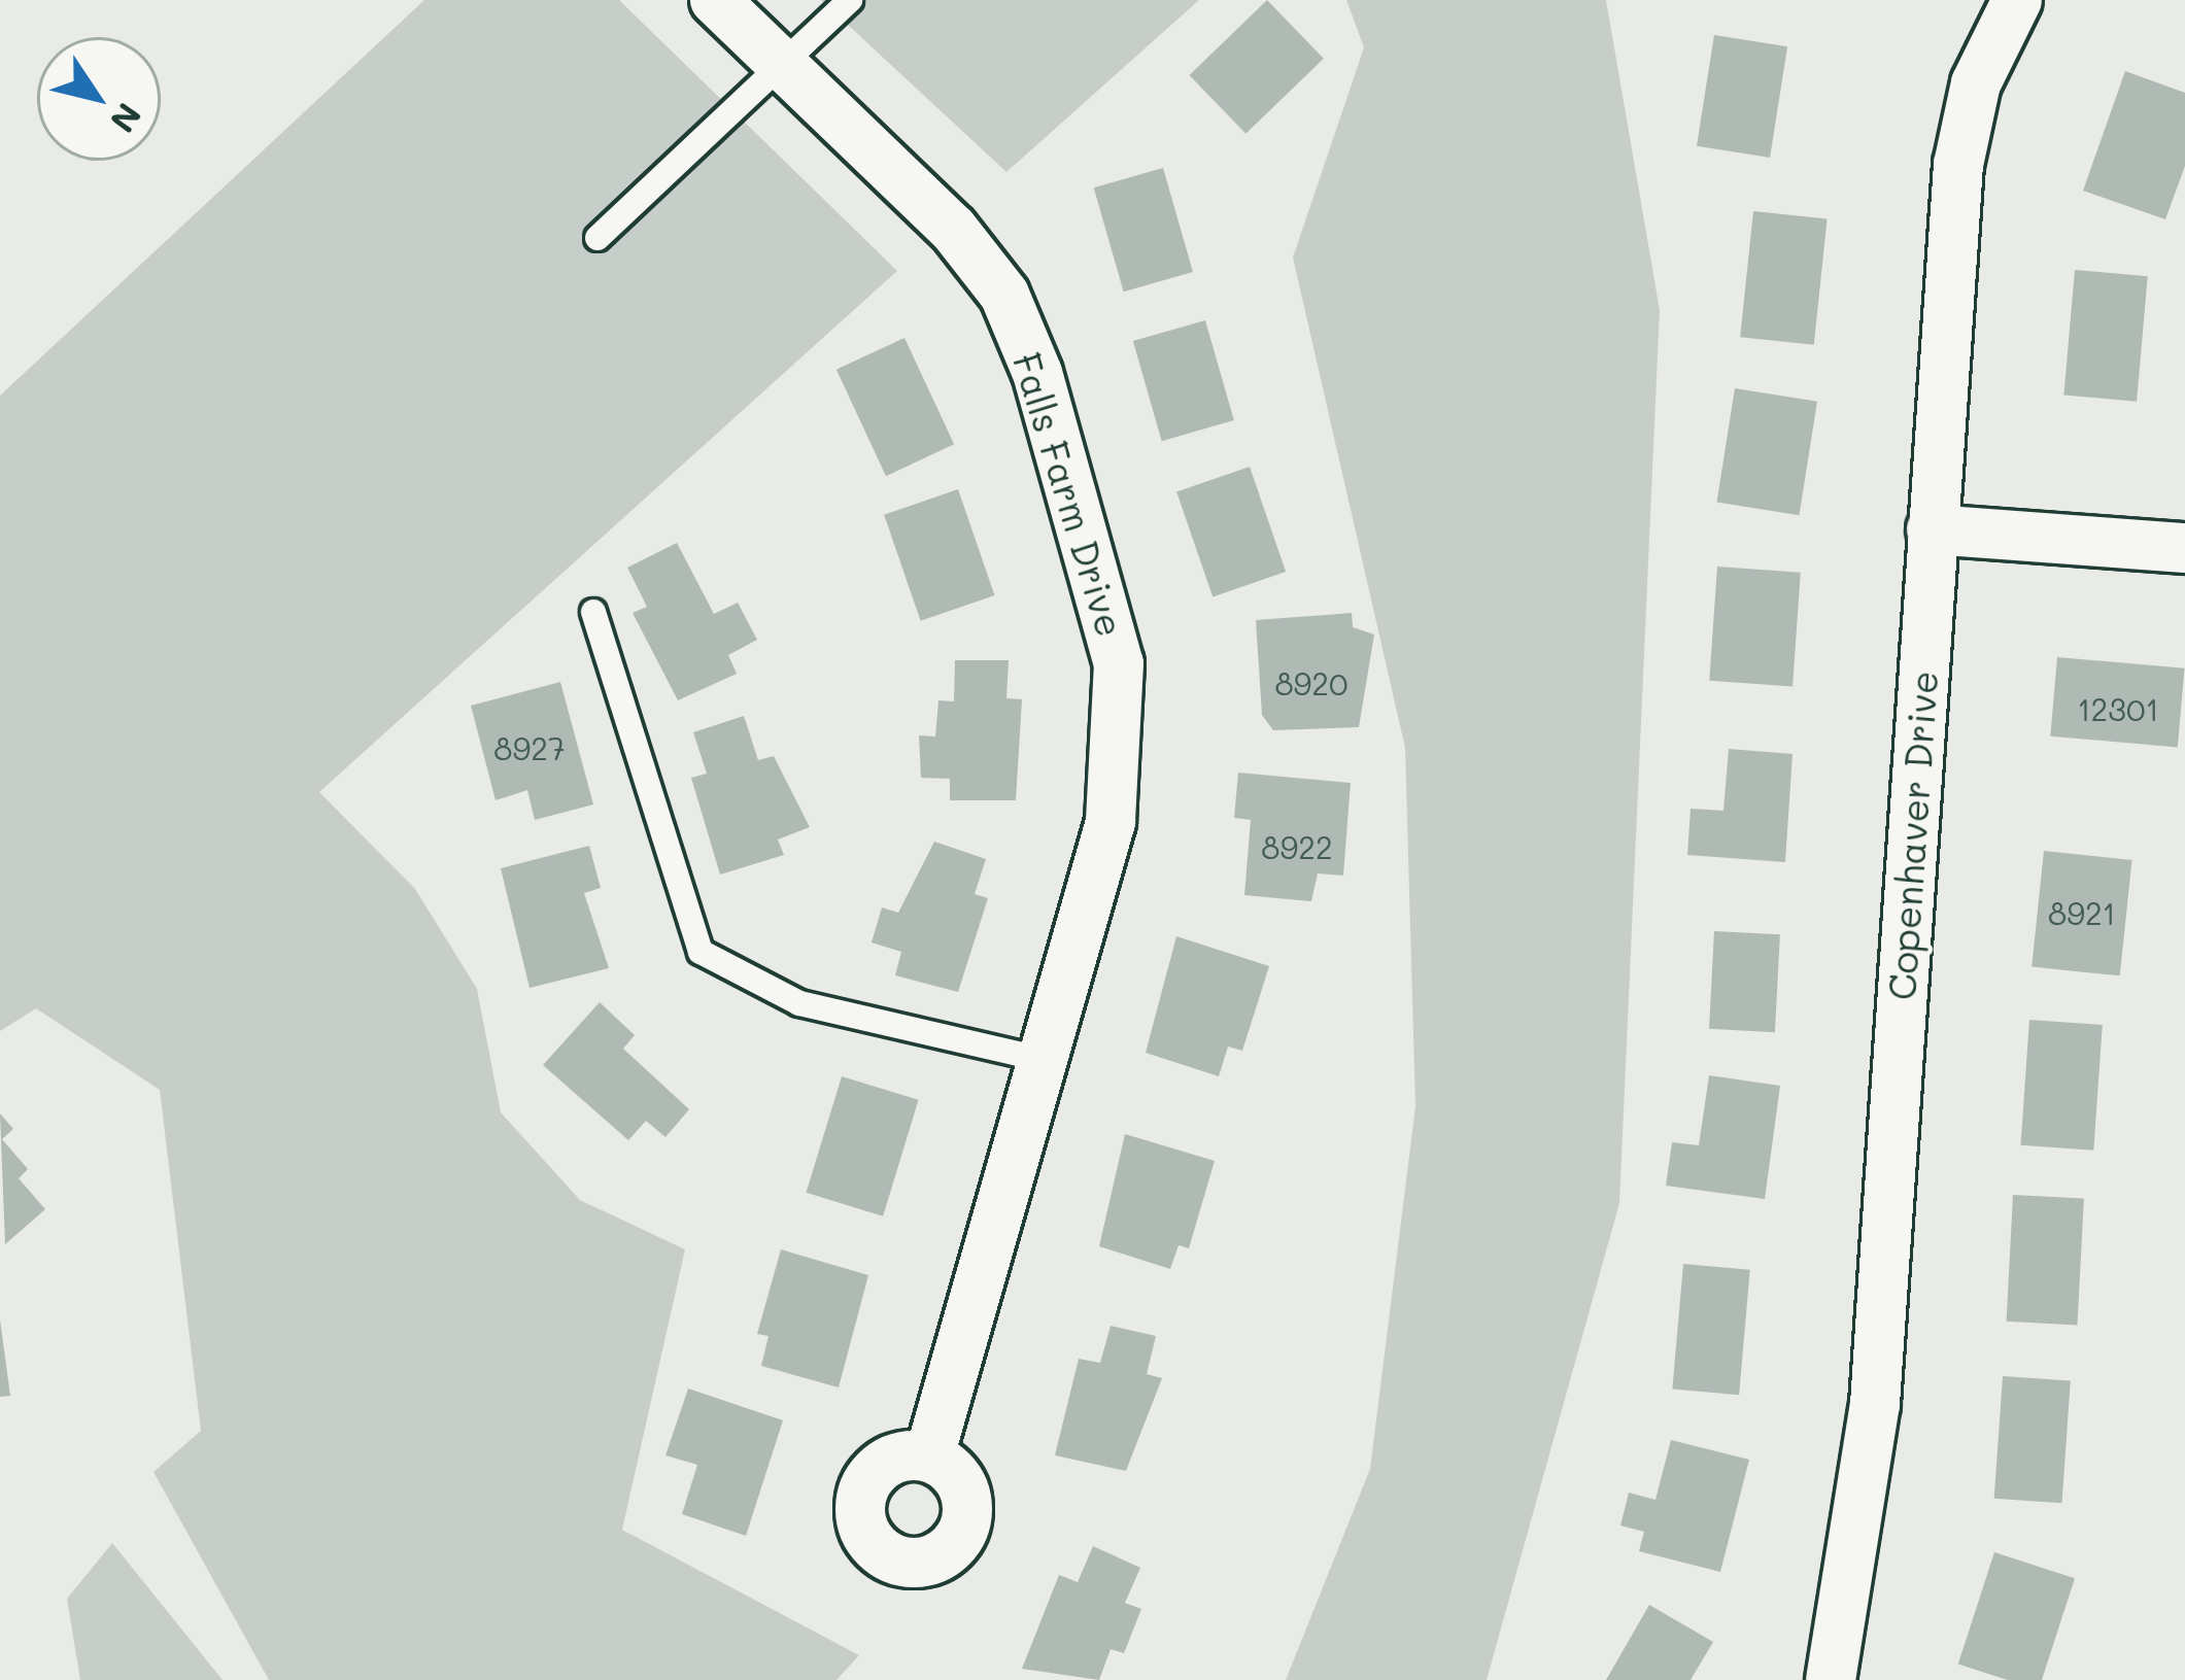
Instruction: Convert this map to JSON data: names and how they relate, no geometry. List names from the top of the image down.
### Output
{
  "streets": {
    "street": ["Falls Farm Drive", "Copenhaver Drive"]
  },
  "house_numbers": [
    "8920",
    "12301",
    "8927",
    "8922",
    "8921"
  ],
  "north": "bottom right"
}
